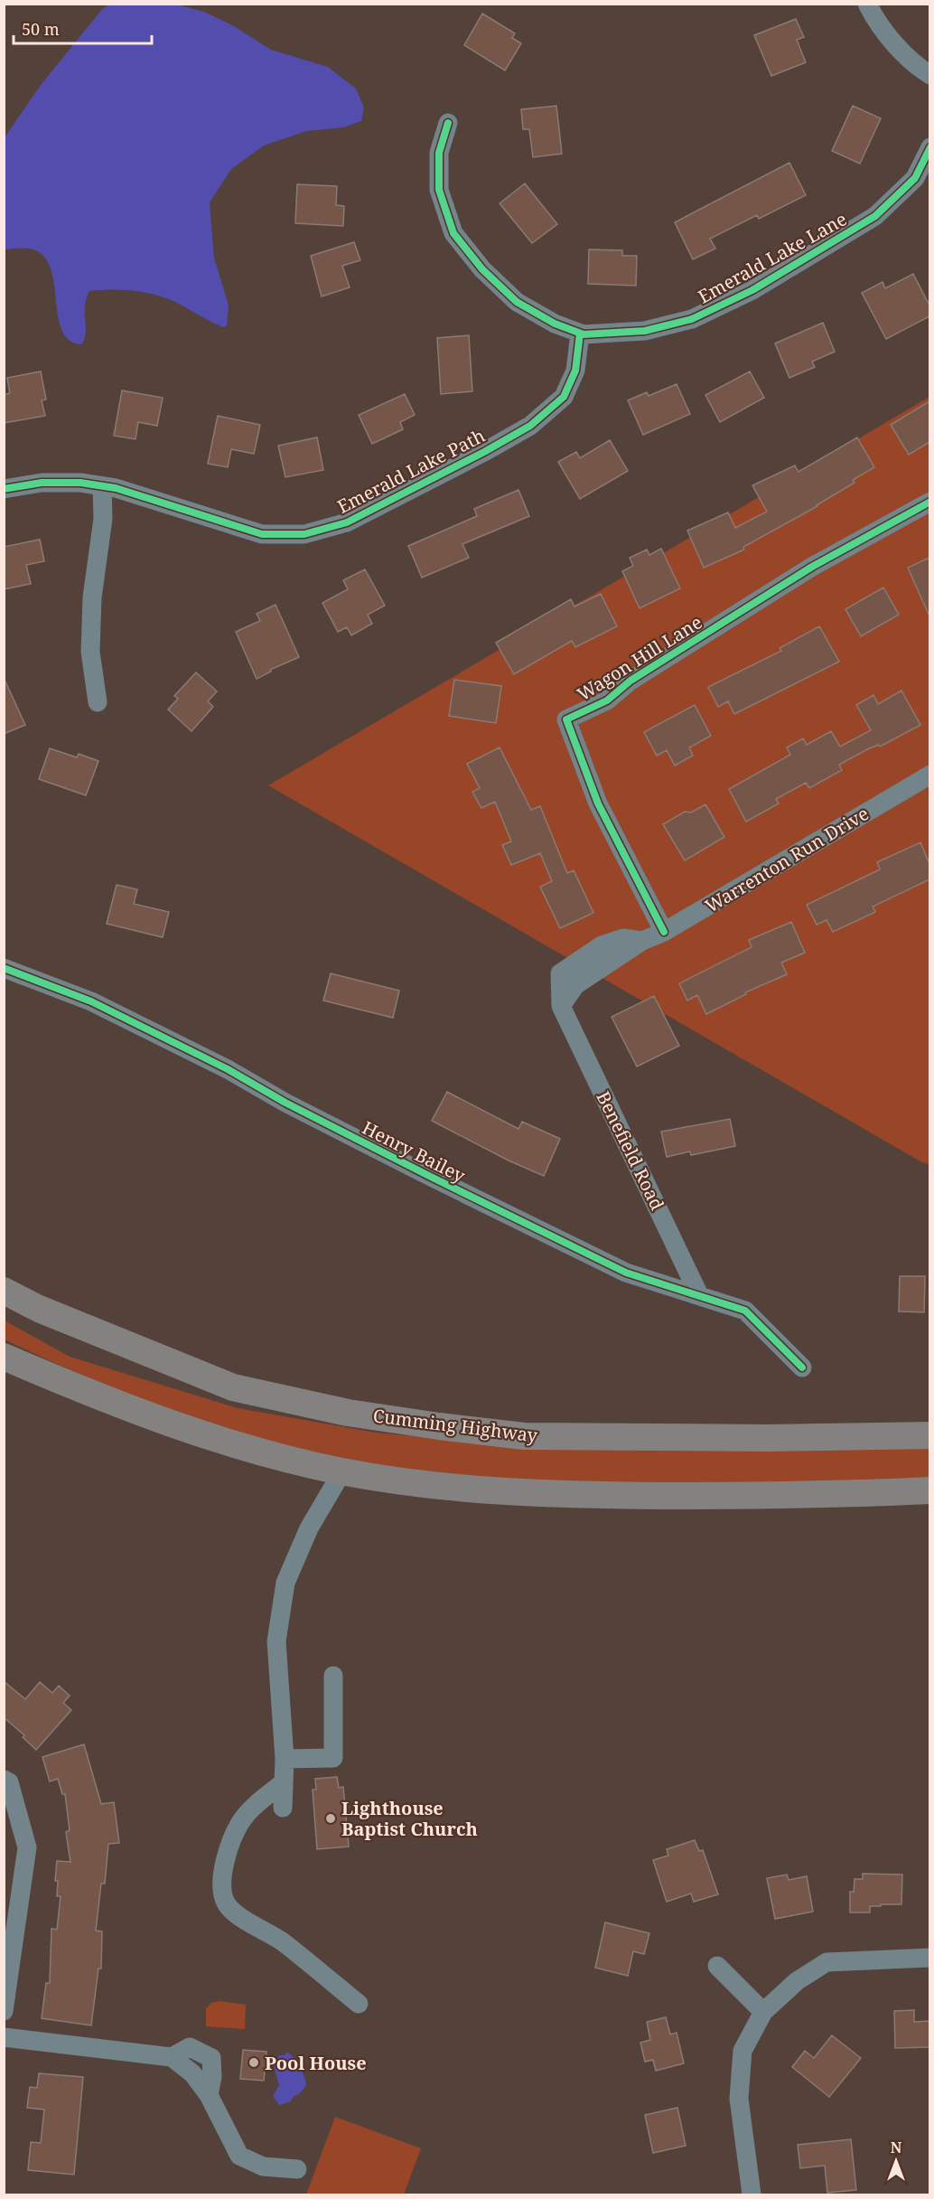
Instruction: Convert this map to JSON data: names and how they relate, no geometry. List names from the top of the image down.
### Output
{
  "streets": {
    "highway": ["Cumming Highway"],
    "street": [
      "Emerald Lake Lane",
      "Emerald Lake Path",
      "Wagon Hill Lane",
      "Warrenton Run Drive",
      "Benefield Road",
      "Henry Bailey"
    ]
  },
  "crossings": [
    ["Emerald Lake Lane", "Emerald Lake Path"],
    ["Wagon Hill Lane", "Warrenton Run Drive"],
    ["Warrenton Run Drive", "Benefield Road"],
    ["Benefield Road", "Henry Bailey"]
  ],
  "places": ["Lighthouse Baptist Church", "Pool House"],
  "scale_bar": "50 m",
  "north": "top"
}
